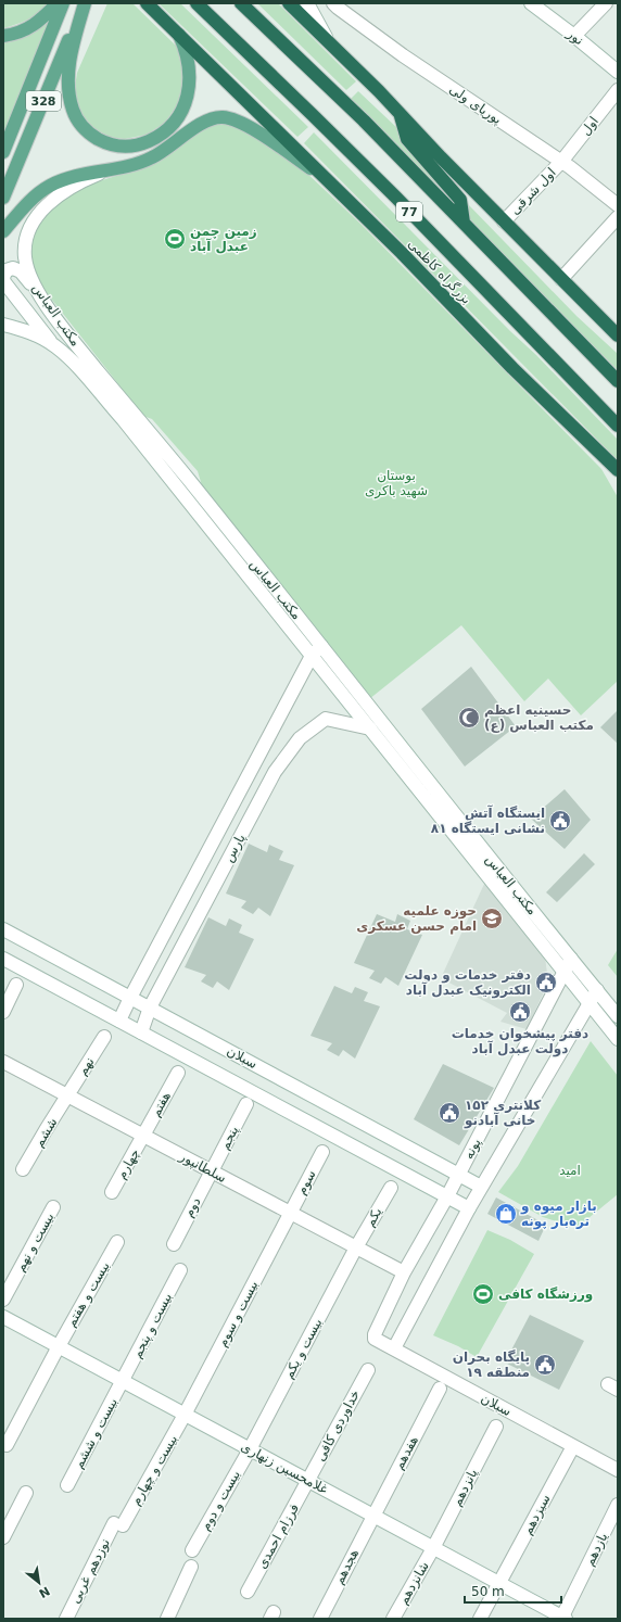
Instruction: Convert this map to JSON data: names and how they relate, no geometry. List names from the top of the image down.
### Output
{
  "streets": {
    "highway": ["77", "بزرگراه کاظمی"],
    "main road": ["328"],
    "street": [
      "نور",
      "پوریای ولی",
      "اول",
      "اول شرقی",
      "مکتب العباس",
      "پارس",
      "سبلان",
      "نهم",
      "هفتم",
      "ششم",
      "پنجم",
      "پونه",
      "چهارم",
      "سلطانپور",
      "سوم",
      "دوم",
      "یکم",
      "بیست و نهم",
      "بیست و هفتم",
      "بیست و سوم",
      "بیست و پنجم",
      "بیست و یکم",
      "خداوردی کافی",
      "بیست و ششم",
      "هفدهم",
      "غلامحسین زنهاری",
      "بیست و چهارم",
      "پانزدهم",
      "بیست و دوم",
      "سیزدهم",
      "فرزام احمدی",
      "یازدهم",
      "هجدهم",
      "نوزدهم غربی",
      "شانزدهم"
    ]
  },
  "crossings": [
    ["پوریای ولی", "اول"],
    ["پوریای ولی", "اول شرقی"],
    ["اول", "اول شرقی"],
    ["مکتب العباس", "پارس"],
    ["مکتب العباس", "پونه"],
    ["پارس", "سبلان"],
    ["سبلان", "پونه"],
    ["سبلان", "سیزدهم"],
    ["نهم", "ششم"],
    ["نهم", "سلطانپور"],
    ["هفتم", "چهارم"],
    ["هفتم", "سلطانپور"],
    ["ششم", "سلطانپور"],
    ["پنجم", "سلطانپور"],
    ["پنجم", "دوم"],
    ["پونه", "سلطانپور"],
    ["چهارم", "سلطانپور"],
    ["سلطانپور", "سوم"],
    ["سلطانپور", "دوم"],
    ["سلطانپور", "یکم"],
    ["سلطانپور", "بیست و سوم"],
    ["سلطانپور", "بیست و یکم"],
    ["سوم", "بیست و سوم"],
    ["یکم", "بیست و یکم"],
    ["بیست و هفتم", "غلامحسین زنهاری"],
    ["بیست و سوم", "غلامحسین زنهاری"],
    ["بیست و سوم", "بیست و چهارم"],
    ["بیست و پنجم", "بیست و ششم"],
    ["بیست و پنجم", "غلامحسین زنهاری"],
    ["بیست و یکم", "غلامحسین زنهاری"],
    ["بیست و یکم", "بیست و دوم"],
    ["خداوردی کافی", "غلامحسین زنهاری"],
    ["خداوردی کافی", "فرزام احمدی"],
    ["بیست و ششم", "غلامحسین زنهاری"],
    ["هفدهم", "غلامحسین زنهاری"],
    ["هفدهم", "هجدهم"],
    ["غلامحسین زنهاری", "بیست و چهارم"],
    ["غلامحسین زنهاری", "پانزدهم"],
    ["غلامحسین زنهاری", "بیست و دوم"],
    ["غلامحسین زنهاری", "سیزدهم"],
    ["غلامحسین زنهاری", "فرزام احمدی"],
    ["غلامحسین زنهاری", "یازدهم"],
    ["غلامحسین زنهاری", "هجدهم"],
    ["غلامحسین زنهاری", "شانزدهم"],
    ["بیست و چهارم", "نوزدهم غربی"],
    ["پانزدهم", "شانزدهم"]
  ],
  "parks": ["بوستان شهید باکری", "امید"],
  "places": {
    "sports": ["زمین چمن عبدل آباد", "ورزشگاه کافی"],
    "mosque": ["حسینیه اعظم مکتب العباس (ع)"],
    "public building": [
      "ایستگاه آتش نشانی ایستگاه ۸۱",
      "دفتر خدمات و دولت الکترونیک عبدل آباد",
      "دفتر پیشخوان خدمات دولت عبدل آباد",
      "کلانتری ۱۵۲ خانی آبادنو",
      "پایگاه بحران منطقه ۱۹"
    ],
    "school or university": ["حوزه علمیه امام حسن عسکری"],
    "shop": ["بازار میوه و تره‌بار پونه"]
  },
  "scale_bar": "50 m",
  "north": "bottom right"
}
